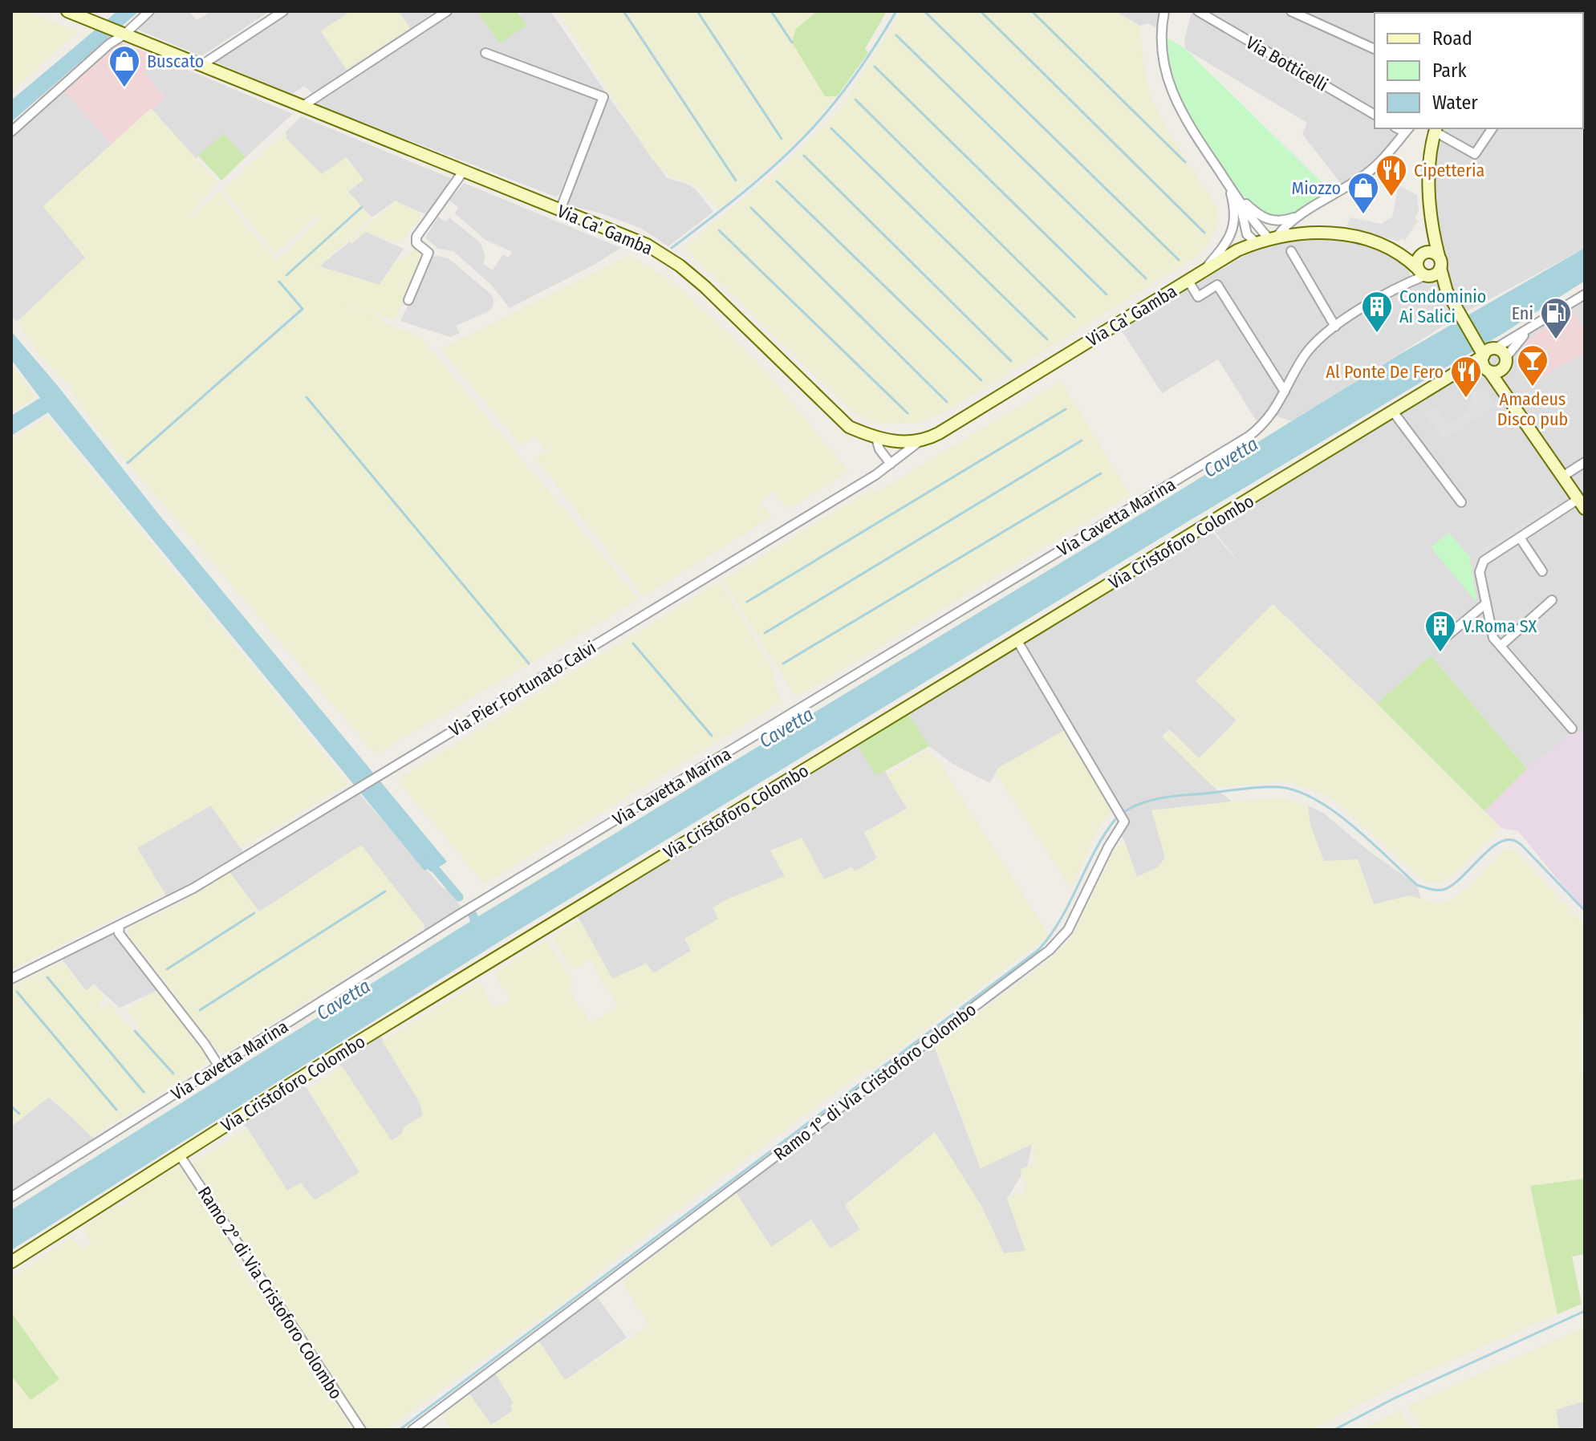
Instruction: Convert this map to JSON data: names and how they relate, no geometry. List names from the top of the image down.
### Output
{
  "streets": {
    "street": [
      "Via Botticelli",
      "Via Ca' Gamba",
      "Via Cavetta Marina",
      "Via Cristoforo Colombo",
      "Via Pier Fortunato Calvi",
      "Ramo 1° di Via Cristoforo Colombo",
      "Ramo 2° di Via Cristoforo Colombo"
    ]
  },
  "crossings": [
    ["Via Ca' Gamba", "Via Cavetta Marina"],
    ["Via Ca' Gamba", "Via Pier Fortunato Calvi"],
    ["Via Cristoforo Colombo", "Ramo 1° di Via Cristoforo Colombo"],
    ["Via Cristoforo Colombo", "Ramo 2° di Via Cristoforo Colombo"]
  ],
  "water": ["Cavetta"],
  "places": {
    "shop": ["Buscato", "Miozzo"],
    "restaurant": ["Cipetteria", "Al Ponte De Fero"],
    "building": ["Condominio Ai Salici", "V.Roma SX"],
    "fuel station": ["Eni"],
    "bar": ["Amadeus Disco pub"]
  },
  "legend": ["Road", "Park", "Water"]
}
